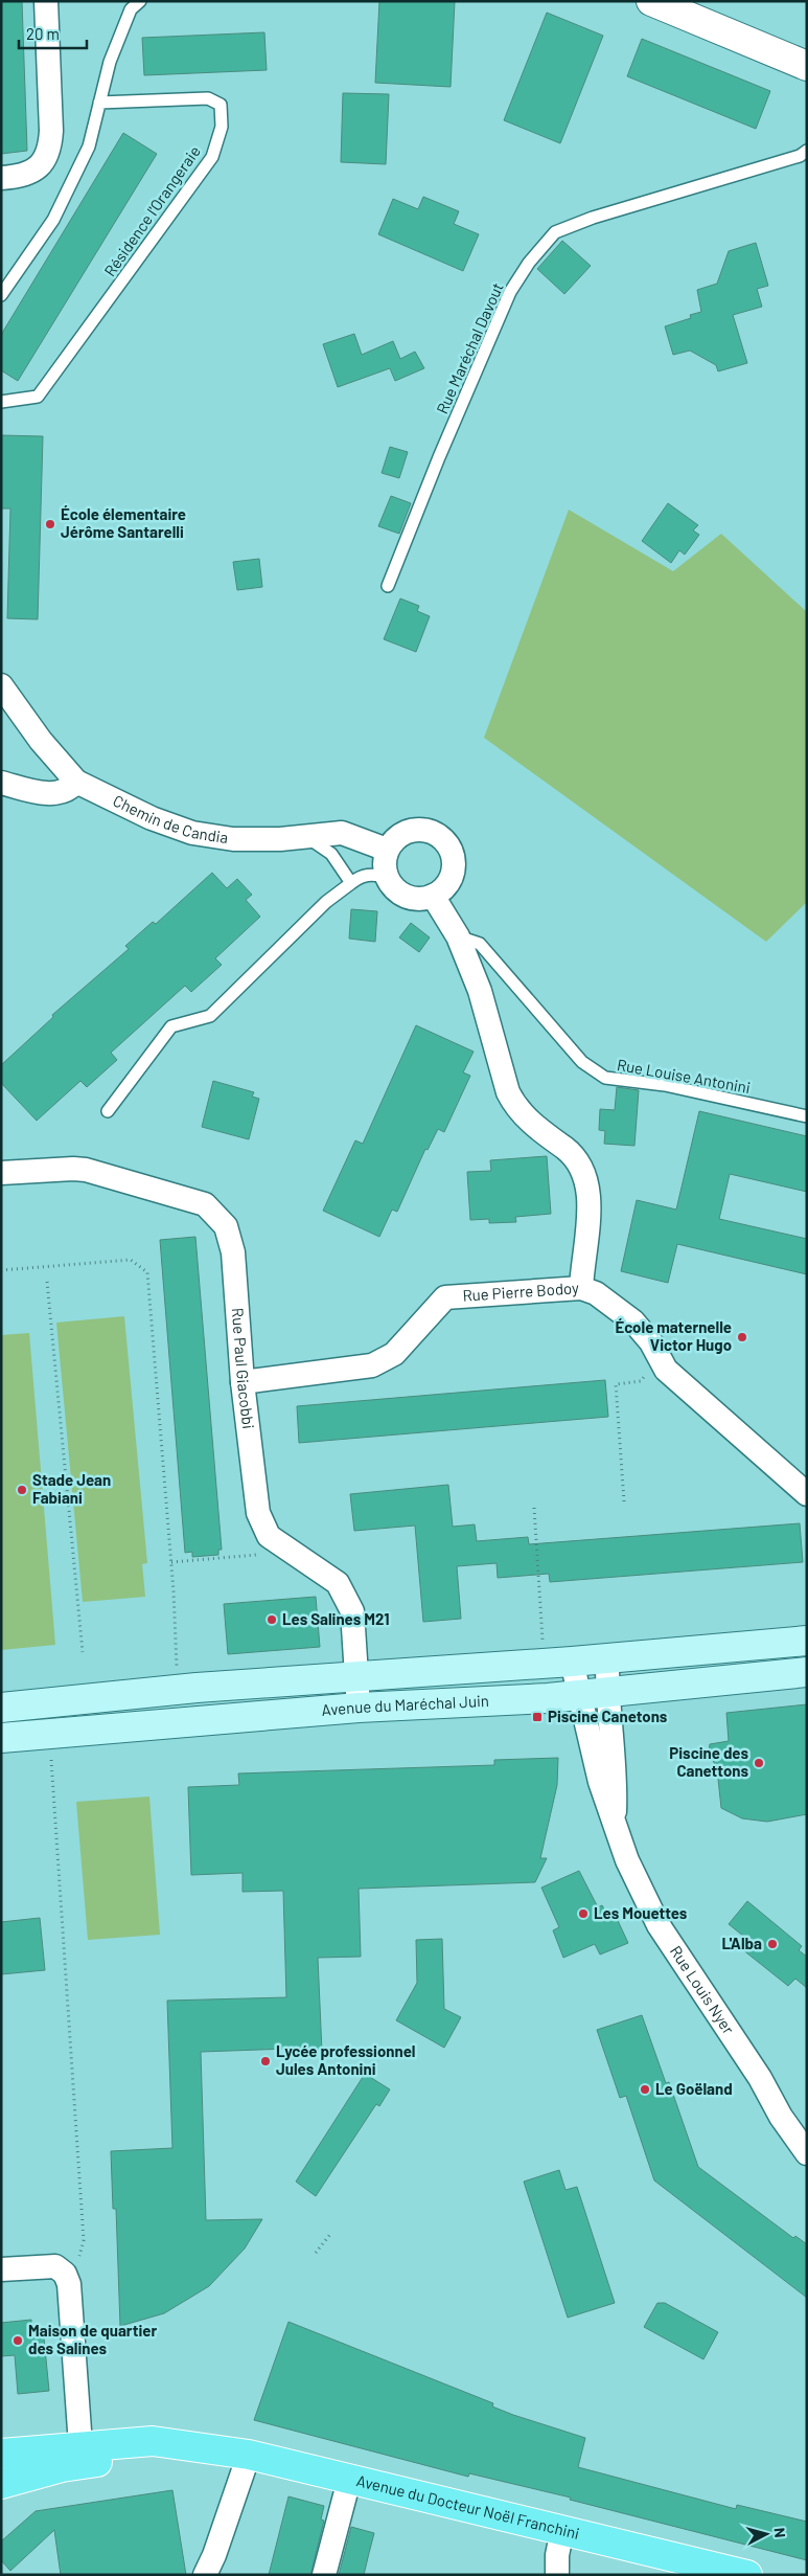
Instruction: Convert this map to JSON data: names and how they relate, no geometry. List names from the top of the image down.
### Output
{
  "streets": {
    "main road": ["Avenue du Maréchal Juin", "Avenue du Docteur Noël Franchini"],
    "street": [
      "Chemin de Candia",
      "Rue Pierre Bodoy",
      "Rue Paul Giacobbi",
      "Rue Louis Nyer"
    ],
    "lane": ["Résidence l'Orangeraie", "Rue Maréchal Davout", "Rue Louise Antonini"]
  },
  "crossings": [
    ["Rue Pierre Bodoy", "Rue Paul Giacobbi"],
    ["Rue Paul Giacobbi", "Avenue du Maréchal Juin"],
    ["Avenue du Maréchal Juin", "Rue Louis Nyer"]
  ],
  "places": {
    "other": [
      "École élementaire Jérôme Santarelli",
      "École maternelle Victor Hugo",
      "Stade Jean Fabiani",
      "Les Salines M21",
      "Piscine des Canettons",
      "Les Mouettes",
      "L'Alba",
      "Lycée professionnel Jules Antonini",
      "Le Goëland",
      "Maison de quartier des Salines"
    ],
    "transit": ["Piscine Canetons"]
  },
  "scale_bar": "20 m",
  "north": "right"
}
